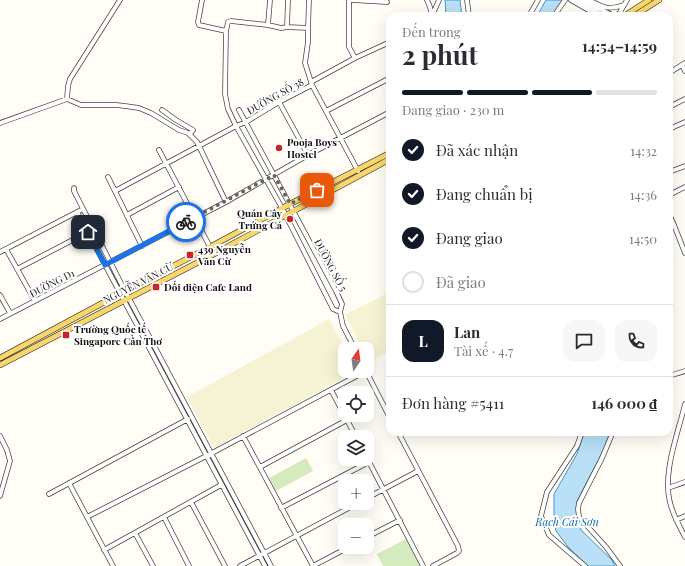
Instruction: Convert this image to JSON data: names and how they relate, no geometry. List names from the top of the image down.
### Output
{
  "streets": {
    "main road": ["NGUYỄN VĂN CỪ"],
    "street": ["ĐƯỜNG SỐ 38", "ĐƯỜNG SỐ 5", "ĐƯỜNG D1"]
  },
  "crossings": [
    ["ĐƯỜNG SỐ 38", "ĐƯỜNG SỐ 5"],
    ["ĐƯỜNG SỐ 5", "ĐƯỜNG D1"],
    ["ĐƯỜNG SỐ 5", "NGUYỄN VĂN CỪ"]
  ],
  "water": ["Rạch Cái Sơn"],
  "places": {
    "other": ["Pooja Boys Hostel", "Quán Cây Trứng Cá"],
    "transit": ["439 Nguyễn Văn Cừ", "Đối diện Cafe Land", "Trường Quốc tế Singapore Cần Thơ"]
  },
  "north": "top",
  "page": {
    "heading": ["2 phút", "Đến trong", "14:54–14:59"],
    "panel": [
      "Lan",
      "Tài xế · 4.7",
      "Đơn hàng #5411",
      "146 000 ₫"
    ],
    "bar": "Đang giao · 230 m",
    "list": [
      ["Đã xác nhận", "14:32"],
      ["Đang chuẩn bị", "14:36"],
      ["Đang giao", "14:50"],
      "Đã giao"
    ],
    "round": "L",
    "map_buttons": ["+", "−"]
  }
}
